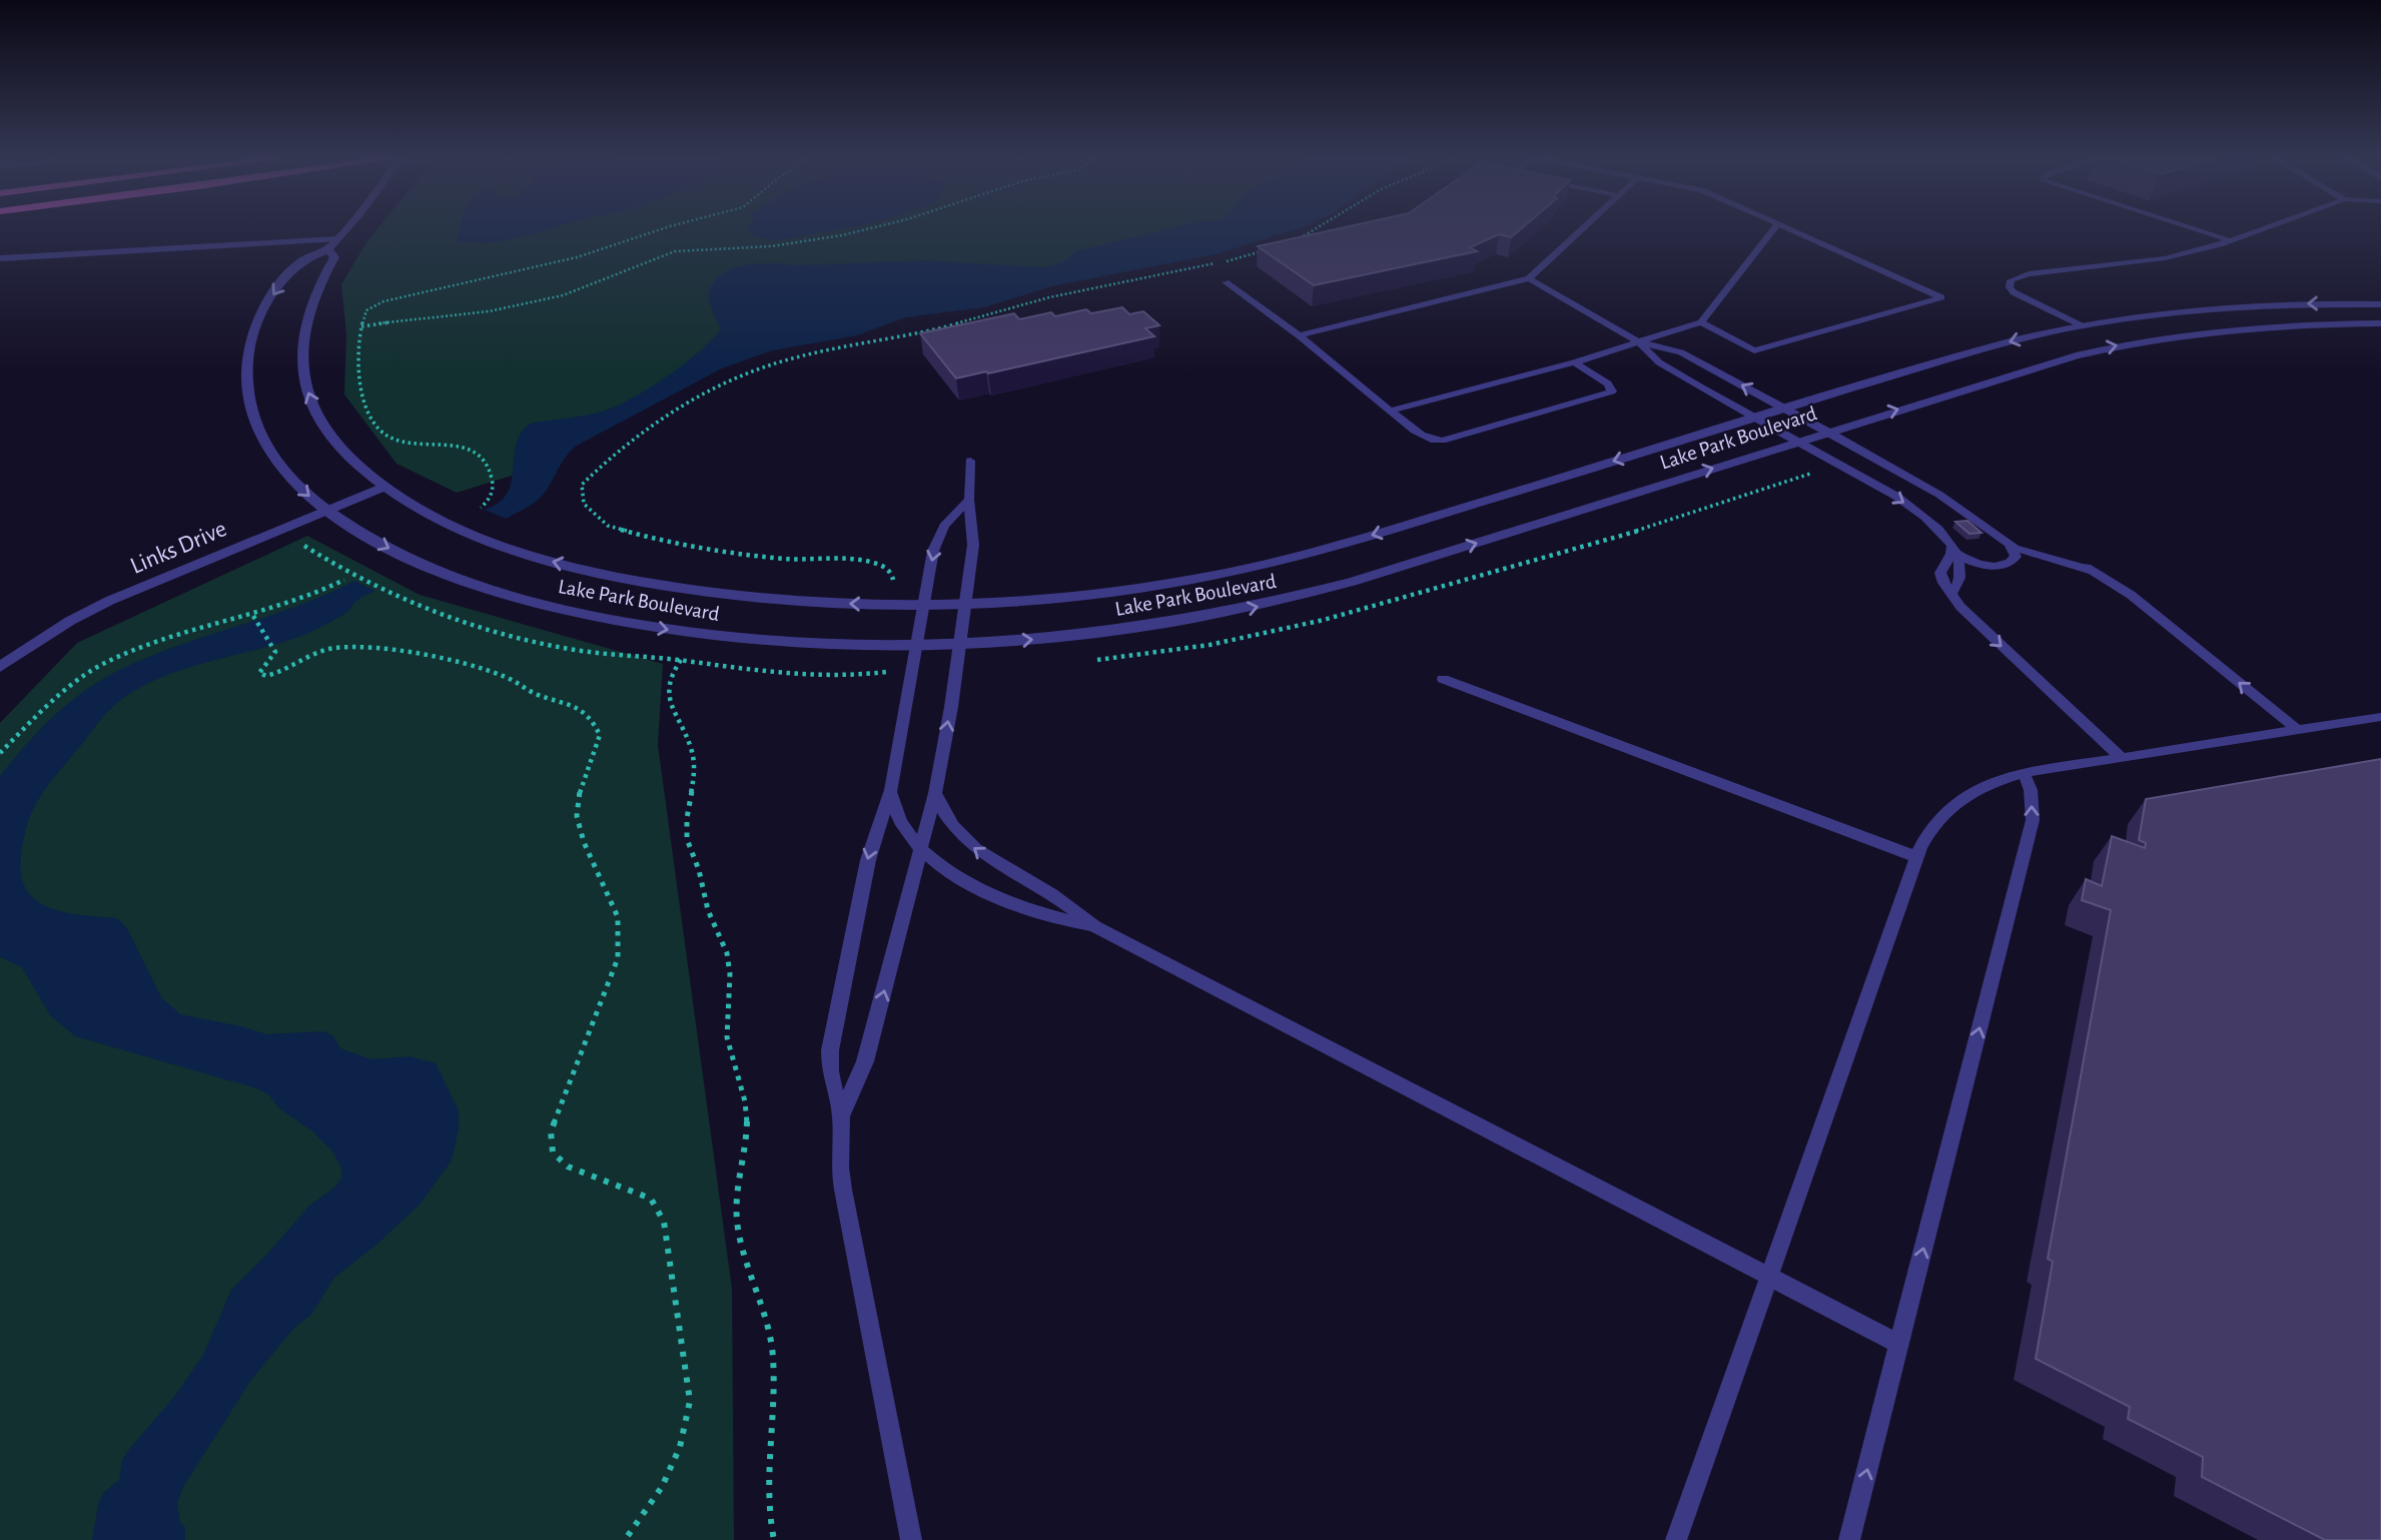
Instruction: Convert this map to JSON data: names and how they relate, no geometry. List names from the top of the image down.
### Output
{
  "streets": {
    "street": ["Lake Park Boulevard", "Links Drive"]
  },
  "crossings": [
    ["Lake Park Boulevard", "Links Drive"]
  ]
}
